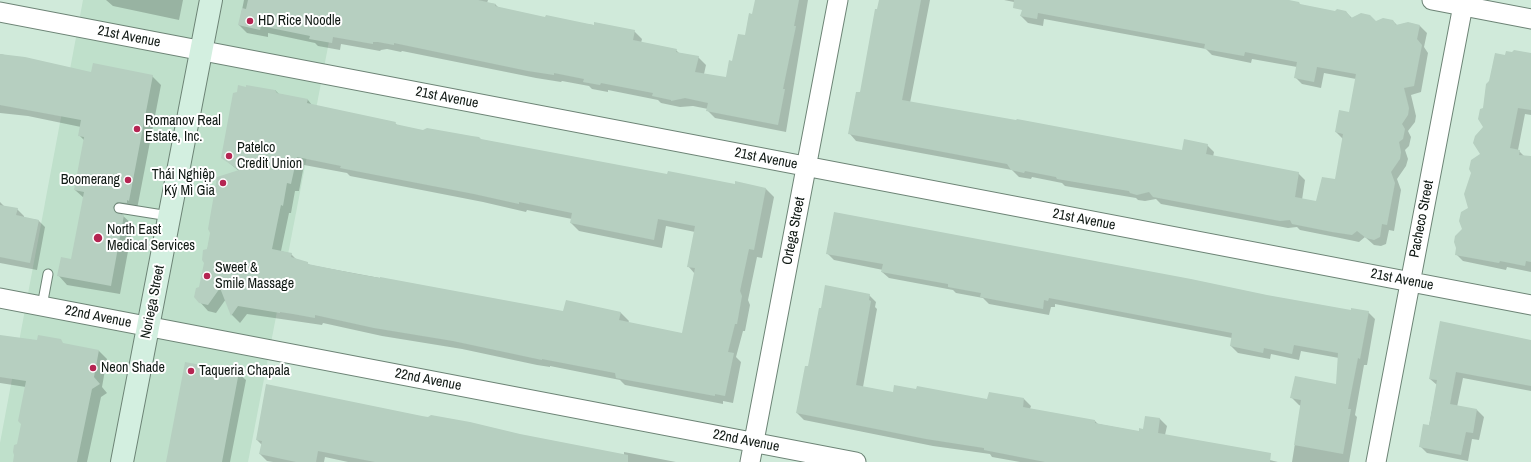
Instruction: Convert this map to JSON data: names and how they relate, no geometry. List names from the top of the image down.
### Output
{
  "streets": {
    "street": [
      "21st Avenue",
      "Pacheco Street",
      "Ortega Street",
      "Noriega Street",
      "22nd Avenue"
    ]
  },
  "crossings": [
    ["21st Avenue", "Pacheco Street"],
    ["21st Avenue", "Ortega Street"],
    ["21st Avenue", "Noriega Street"],
    ["Ortega Street", "22nd Avenue"],
    ["Noriega Street", "22nd Avenue"]
  ],
  "places": [
    "HD Rice Noodle",
    "Romanov Real Estate, Inc.",
    "Patelco Credit Union",
    "Boomerang",
    "Thái Nghiệp Ký Mì Gia",
    "North East Medical Services",
    "Sweet & Smile Massage",
    "Neon Shade",
    "Taqueria Chapala"
  ]
}
